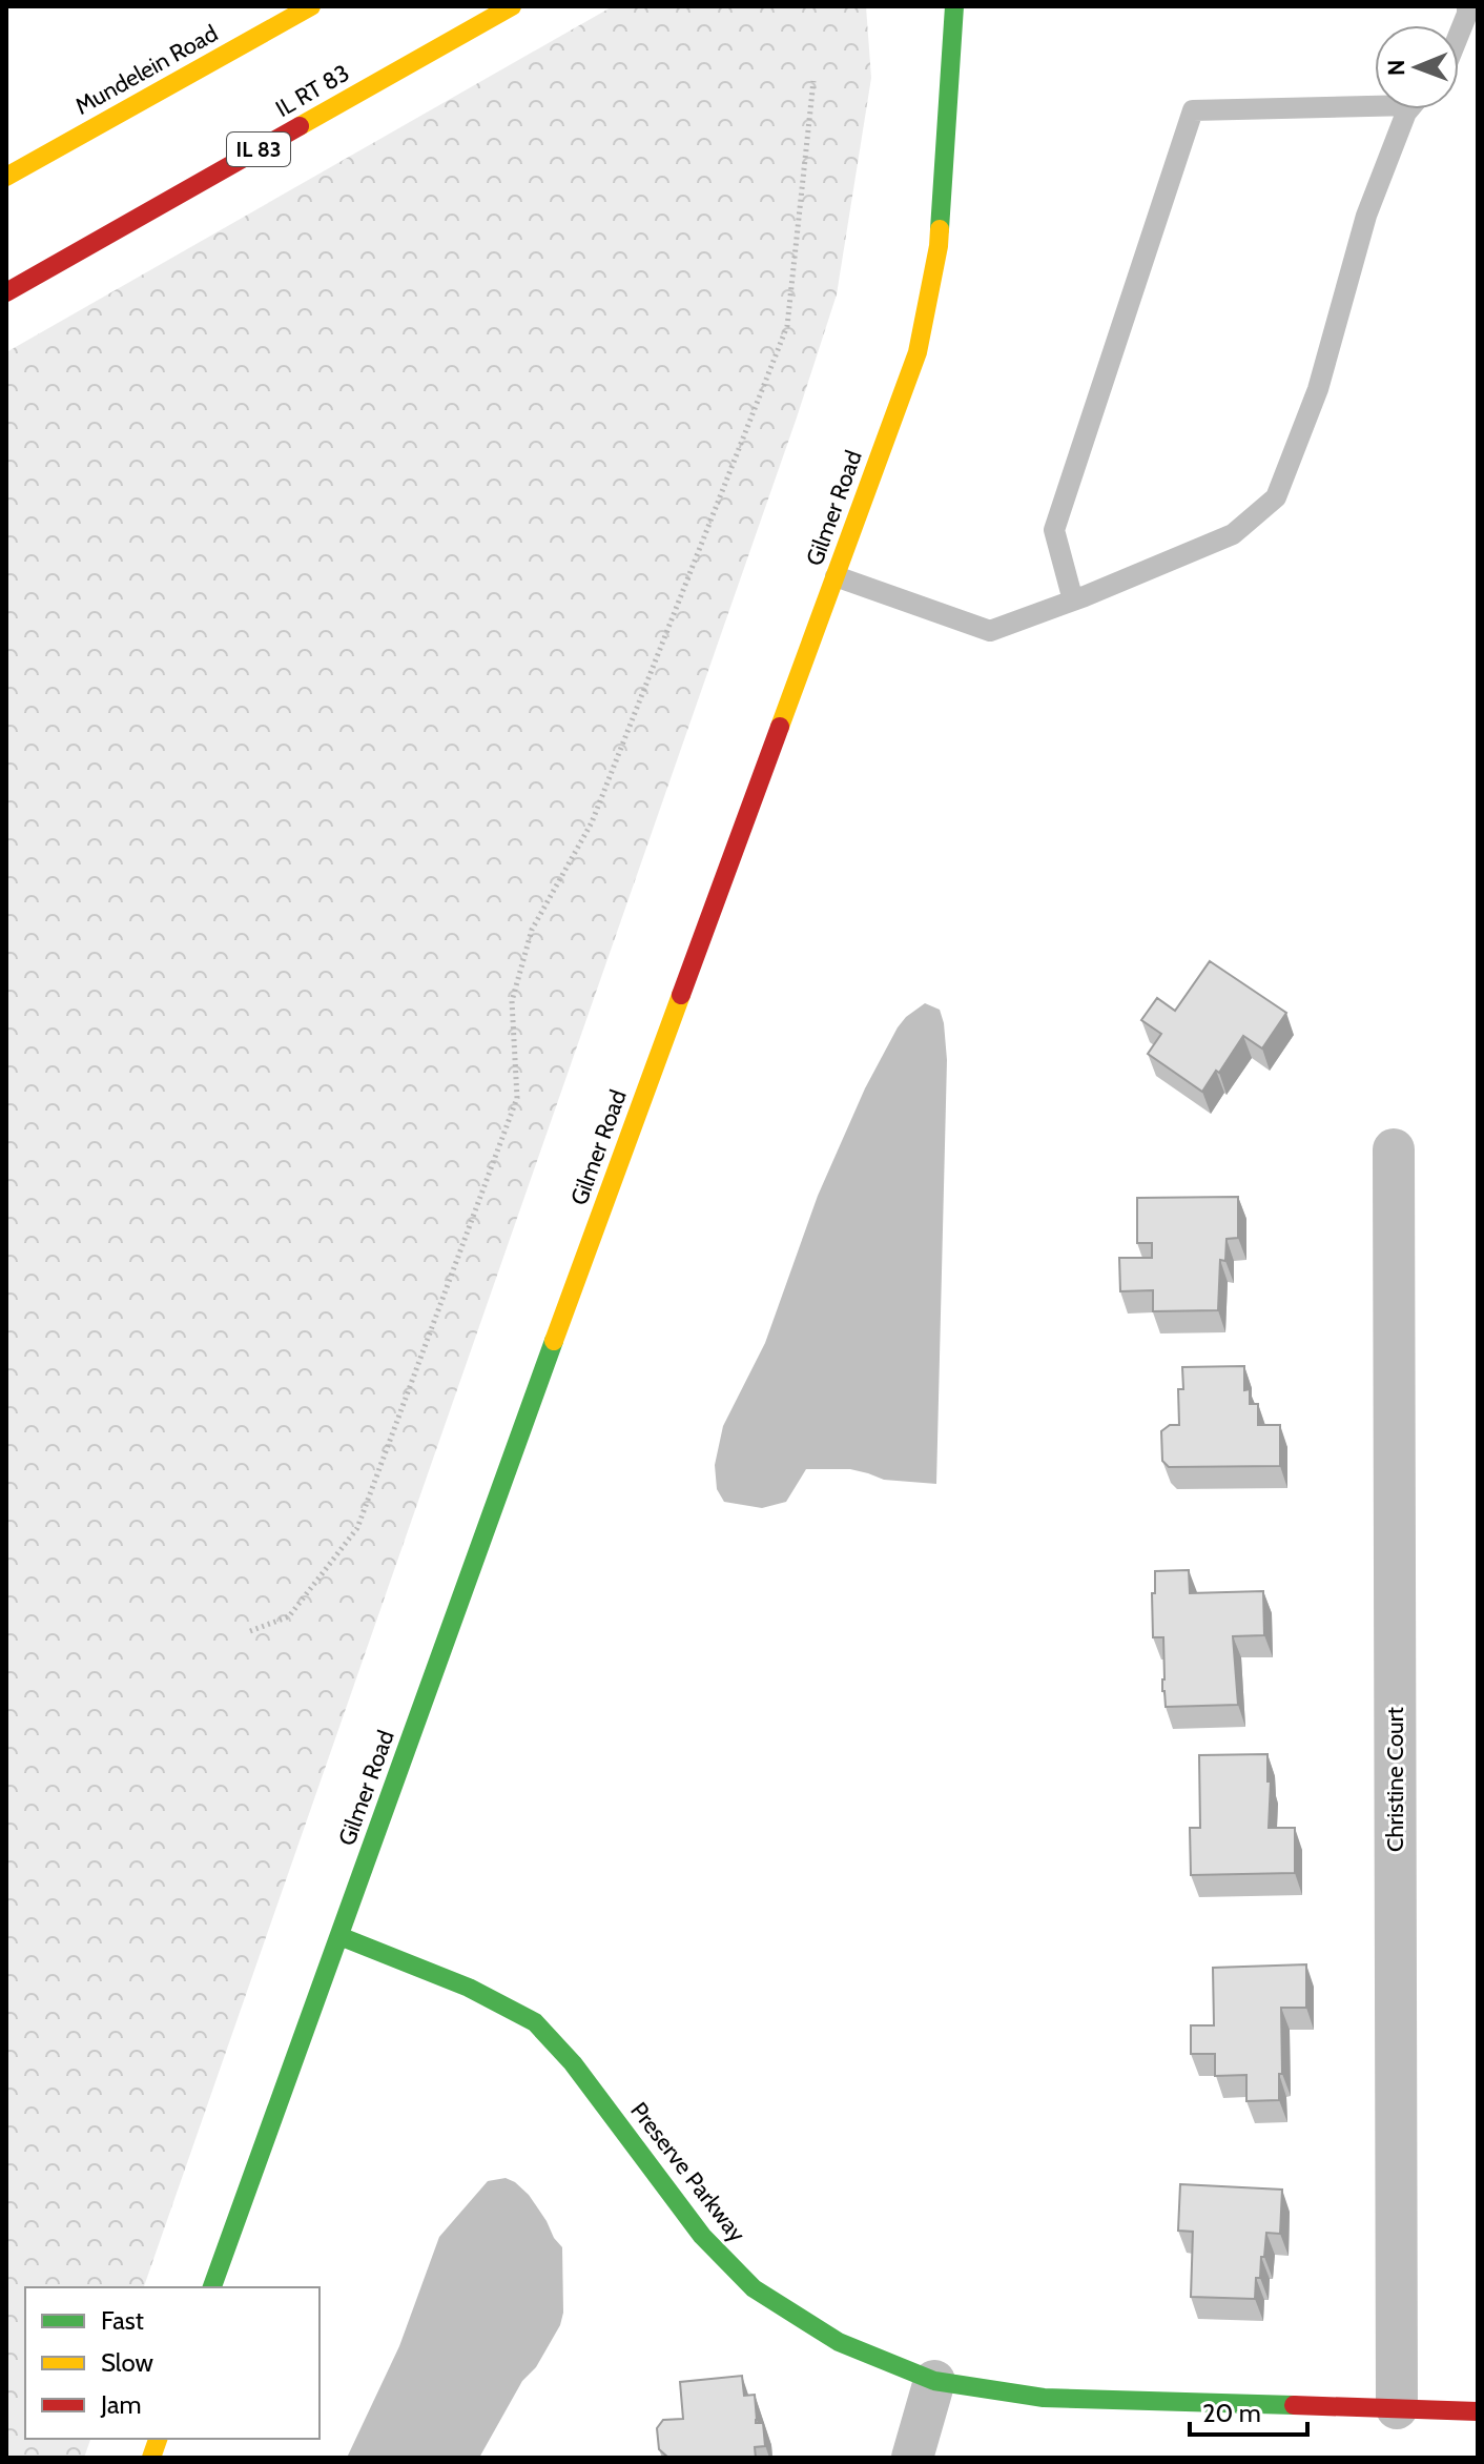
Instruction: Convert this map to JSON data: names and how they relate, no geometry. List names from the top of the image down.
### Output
{
  "streets": {
    "street": [
      "Mundelein Road",
      "IL RT 83",
      "IL 83",
      "Gilmer Road",
      "Christine Court",
      "Preserve Parkway"
    ]
  },
  "crossings": [
    ["Gilmer Road", "Preserve Parkway"],
    ["Christine Court", "Preserve Parkway"]
  ],
  "legend": ["Fast", "Slow", "Jam"],
  "scale_bar": "20 m",
  "north": "left"
}
